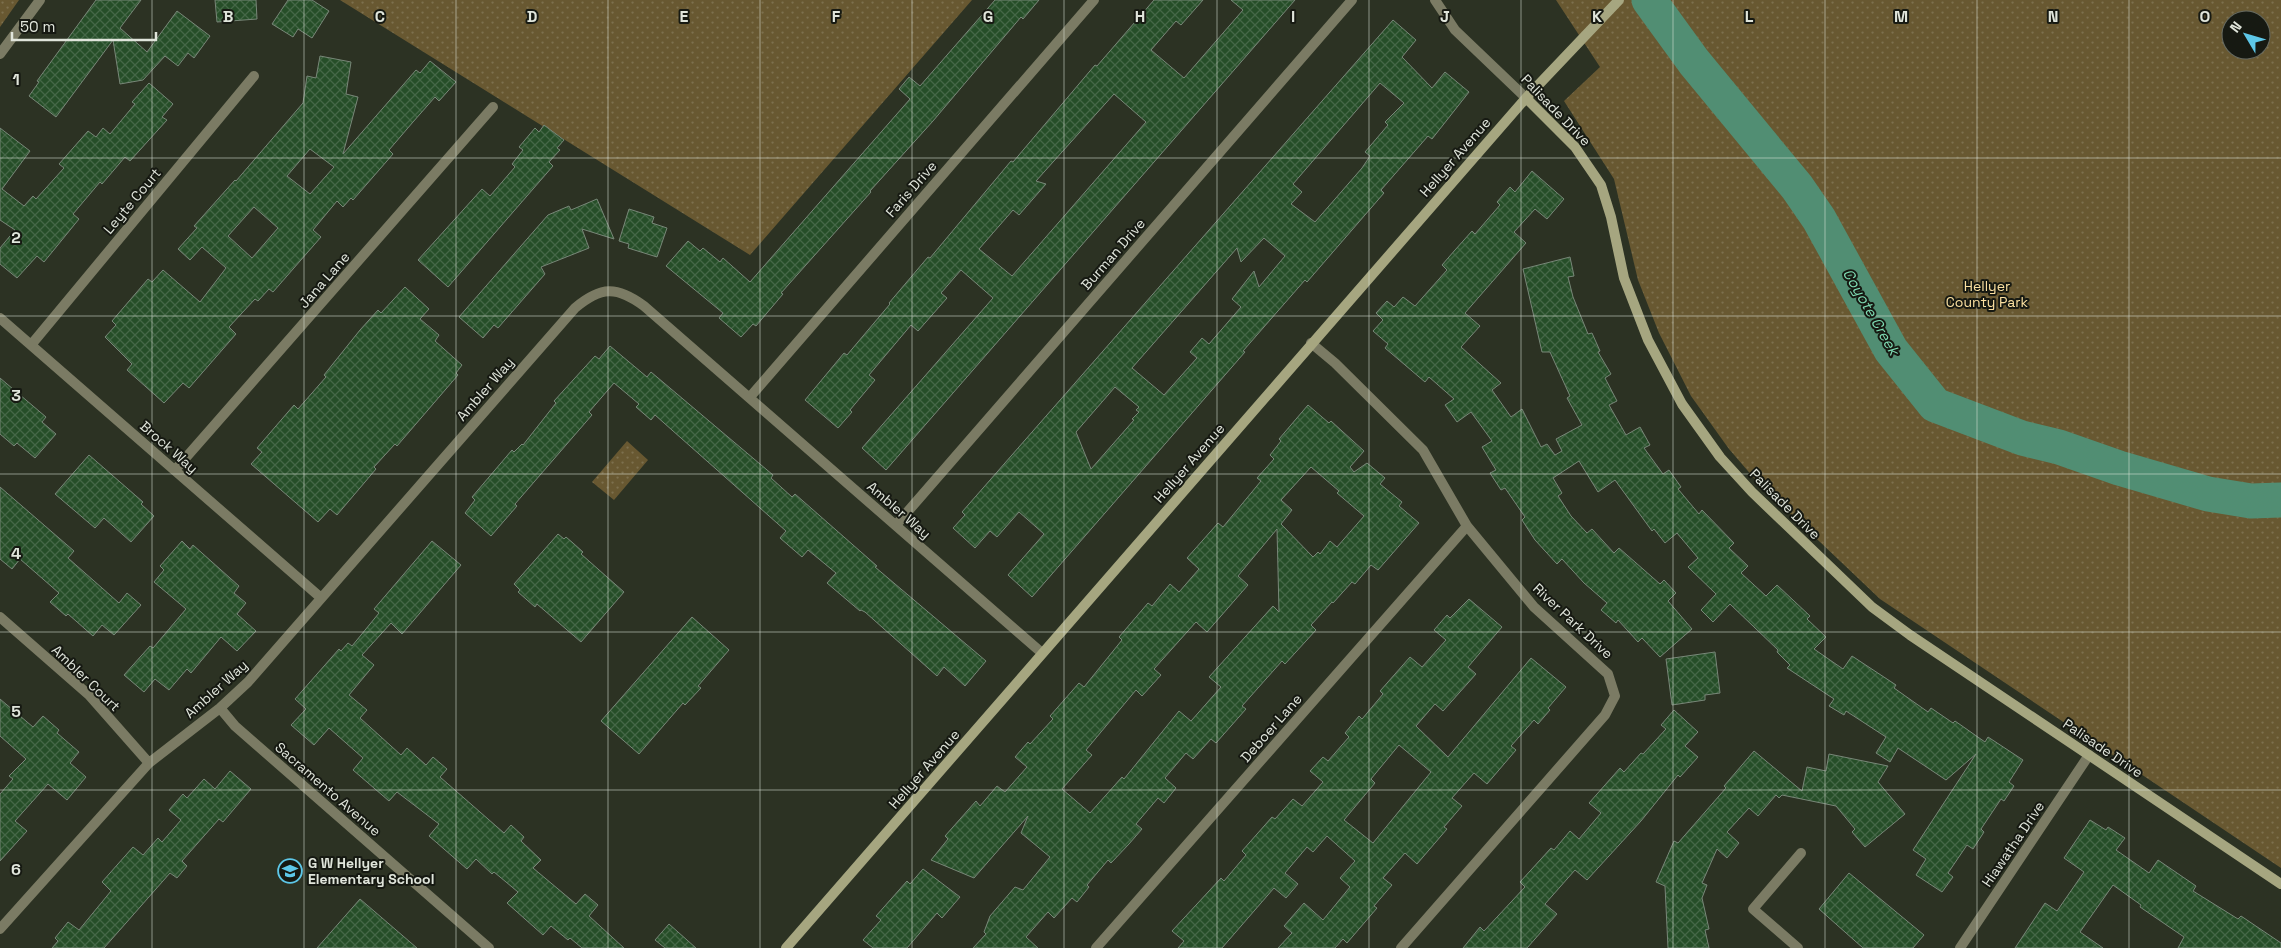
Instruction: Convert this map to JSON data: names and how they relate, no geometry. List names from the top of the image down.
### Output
{
  "streets": {
    "street": [
      "Palisade Drive",
      "Hellyer Avenue",
      "Faris Drive",
      "Leyte Court",
      "Burman Drive",
      "Jana Lane",
      "Ambler Way",
      "Brock Way",
      "River Park Drive",
      "Ambler Court",
      "Deboer Lane",
      "Sacramento Avenue",
      "Hiawatha Drive"
    ]
  },
  "crossings": [
    ["Palisade Drive", "Hellyer Avenue"],
    ["Palisade Drive", "Hiawatha Drive"],
    ["Hellyer Avenue", "Ambler Way"],
    ["Hellyer Avenue", "River Park Drive"],
    ["Faris Drive", "Ambler Way"],
    ["Leyte Court", "Brock Way"],
    ["Burman Drive", "Ambler Way"],
    ["Jana Lane", "Brock Way"],
    ["Ambler Way", "Brock Way"],
    ["Ambler Way", "Ambler Court"],
    ["Ambler Way", "Sacramento Avenue"],
    ["River Park Drive", "Deboer Lane"]
  ],
  "water": ["Coyote Creek"],
  "parks": ["Hellyer County Park"],
  "places": {
    "school or university": ["G W Hellyer Elementary School"]
  },
  "scale_bar": "50 m",
  "north": "top left",
  "grid": {
    "columns": [
      "B",
      "C",
      "D",
      "E",
      "F",
      "G",
      "H",
      "I",
      "J",
      "K",
      "L",
      "M",
      "N",
      "O"
    ],
    "rows": [
      "1",
      "2",
      "3",
      "4",
      "5",
      "6"
    ]
  }
}
